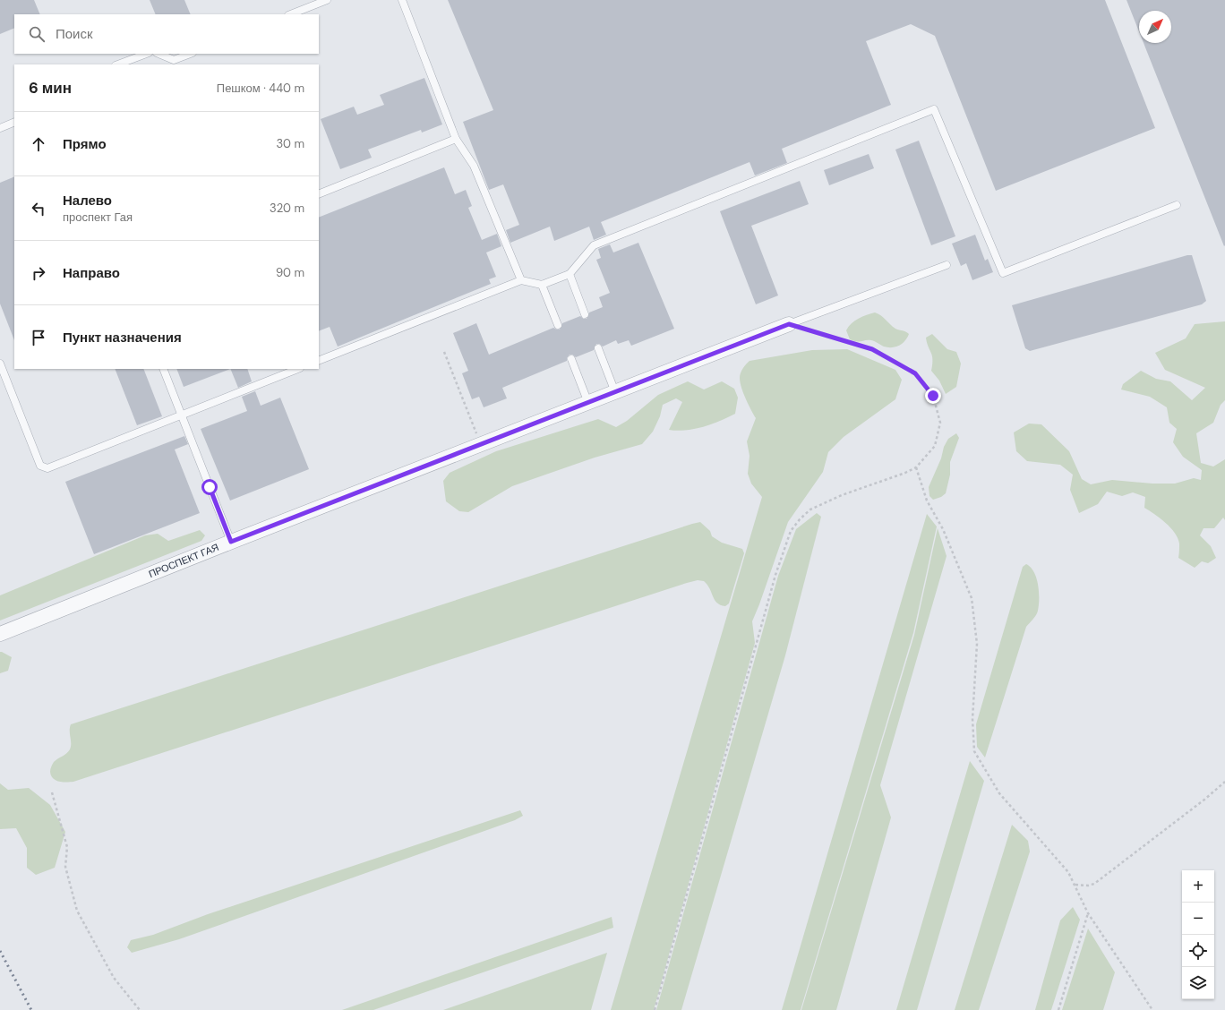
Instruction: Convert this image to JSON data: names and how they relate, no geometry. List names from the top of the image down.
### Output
{
  "streets": {
    "street": ["ПРОСПЕКТ ГАЯ"]
  },
  "north": "top right",
  "page": {
    "search": "Поиск",
    "heading": ["6 мин", "Пешком · 440 m"],
    "list": [
      ["Прямо", "30 m"],
      ["Налево", "проспект Гая", "320 m"],
      ["Направо", "90 m"],
      "Пункт назначения"
    ],
    "map_buttons": ["+", "−"]
  }
}
